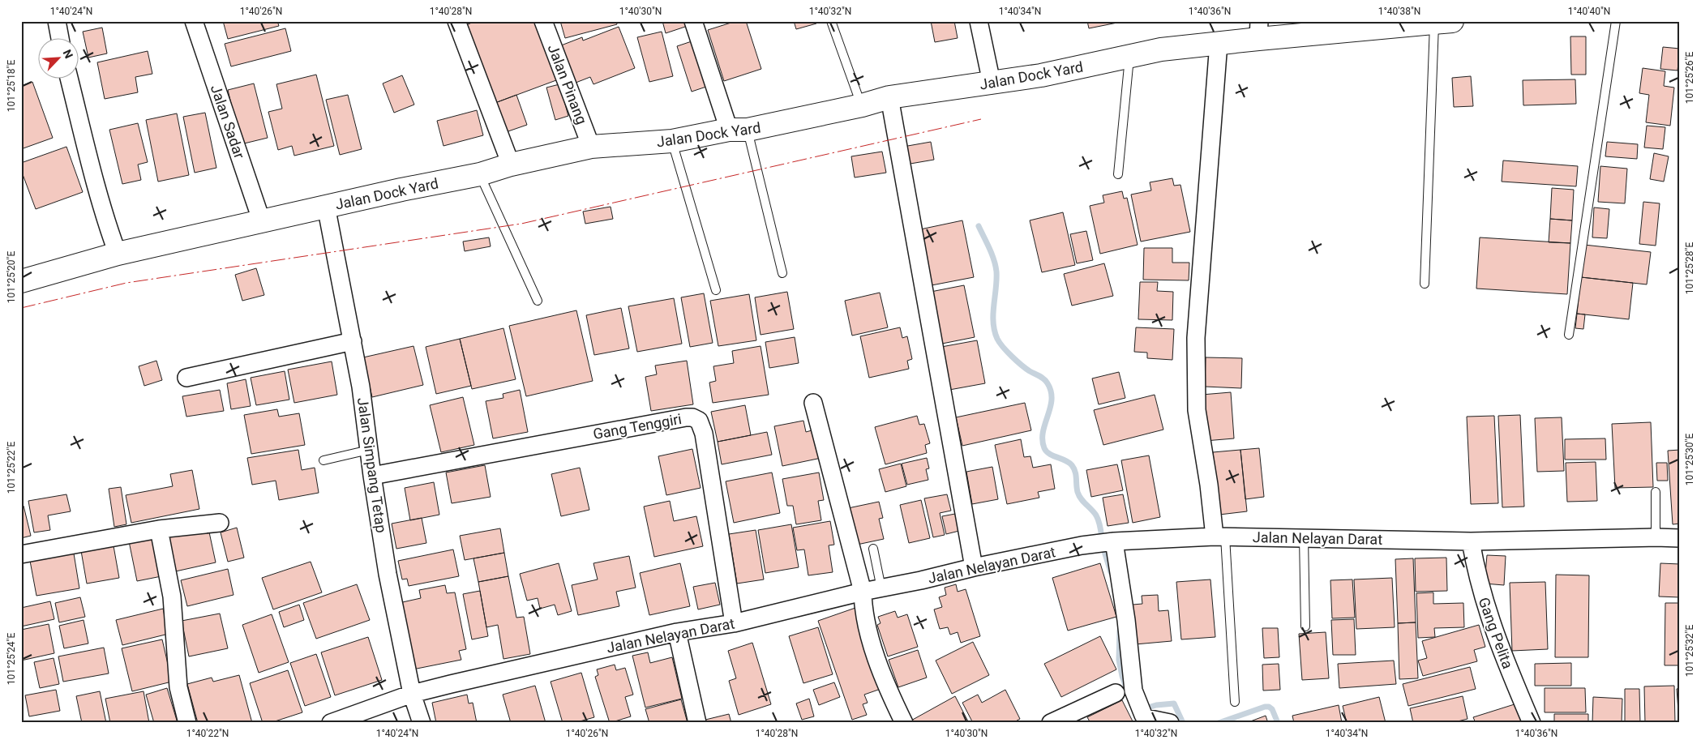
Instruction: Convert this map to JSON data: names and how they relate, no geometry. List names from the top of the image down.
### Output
{
  "streets": {
    "street": [
      "Jalan Dock Yard",
      "Jalan Pinang",
      "Jalan Sadar",
      "Gang Tenggiri",
      "Jalan Simpang Tetap",
      "Jalan Nelayan Darat",
      "Gang Pelita"
    ]
  },
  "crossings": [
    ["Jalan Dock Yard", "Jalan Pinang"],
    ["Jalan Dock Yard", "Jalan Sadar"],
    ["Jalan Dock Yard", "Jalan Simpang Tetap"],
    ["Gang Tenggiri", "Jalan Simpang Tetap"],
    ["Gang Tenggiri", "Jalan Nelayan Darat"],
    ["Jalan Simpang Tetap", "Jalan Nelayan Darat"],
    ["Jalan Nelayan Darat", "Gang Pelita"]
  ],
  "north": "top right",
  "coordinates": [
    "1°40'24\"N",
    "1°40'26\"N",
    "1°40'28\"N",
    "1°40'30\"N",
    "1°40'32\"N",
    "1°40'34\"N",
    "1°40'36\"N",
    "1°40'38\"N",
    "1°40'40\"N",
    "101°25'26\"E",
    "101°25'18\"E",
    "101°25'28\"E",
    "101°25'20\"E",
    "101°25'30\"E",
    "101°25'22\"E",
    "101°25'32\"E",
    "101°25'24\"E",
    "1°40'22\"N"
  ]
}
